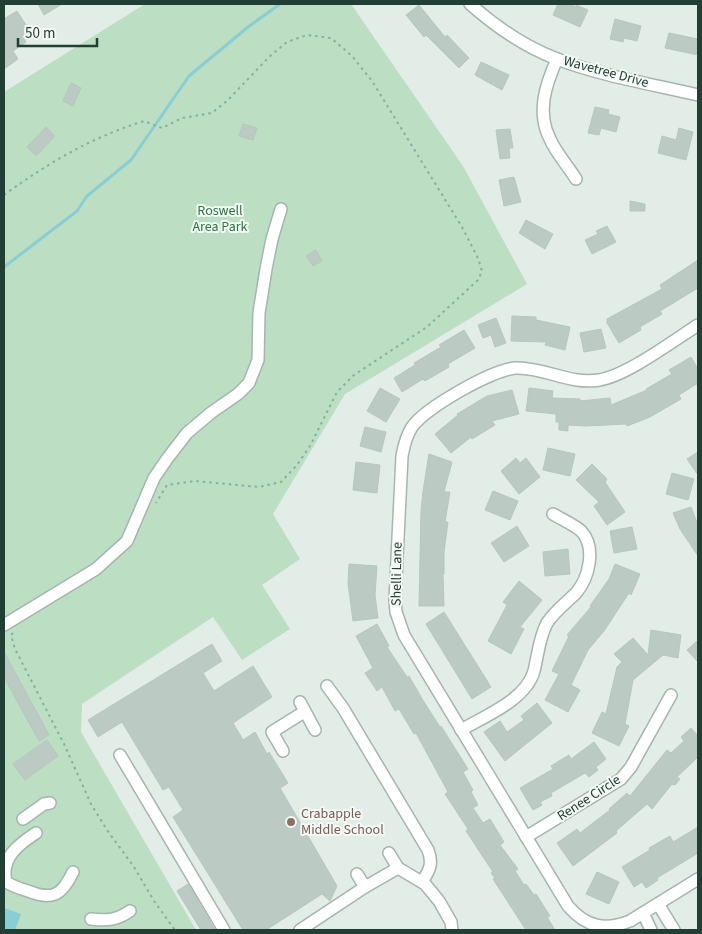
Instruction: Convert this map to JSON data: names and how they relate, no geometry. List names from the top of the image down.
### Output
{
  "streets": {
    "street": ["Wavetree Drive", "Shelli Lane", "Renee Circle"]
  },
  "crossings": [
    ["Shelli Lane", "Renee Circle"]
  ],
  "parks": ["Roswell Area Park"],
  "places": ["Crabapple Middle School"],
  "scale_bar": "50 m"
}
